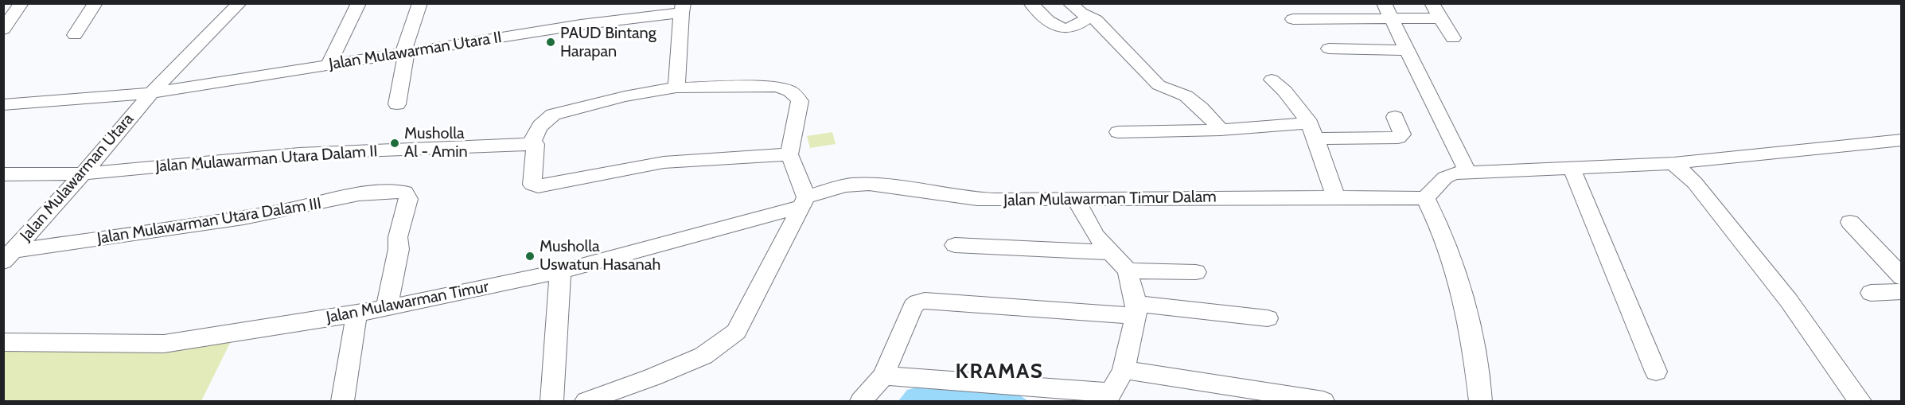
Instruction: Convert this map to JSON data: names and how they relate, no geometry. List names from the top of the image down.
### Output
{
  "streets": {
    "street": [
      "Jalan Mulawarman Utara II",
      "Jalan Mulawarman Utara Dalam II",
      "Jalan Mulawarman Utara",
      "Jalan Mulawarman Timur Dalam",
      "Jalan Mulawarman Utara Dalam III",
      "Jalan Mulawarman Timur"
    ]
  },
  "crossings": [
    ["Jalan Mulawarman Utara II", "Jalan Mulawarman Utara"],
    ["Jalan Mulawarman Utara Dalam II", "Jalan Mulawarman Utara"],
    ["Jalan Mulawarman Utara", "Jalan Mulawarman Utara Dalam III"],
    ["Jalan Mulawarman Timur Dalam", "Jalan Mulawarman Timur"],
    ["Jalan Mulawarman Utara Dalam III", "Jalan Mulawarman Timur"]
  ],
  "districts": ["KRAMAS"],
  "places": ["PAUD Bintang Harapan", "Musholla Al - Amin", "Musholla Uswatun Hasanah"]
}
